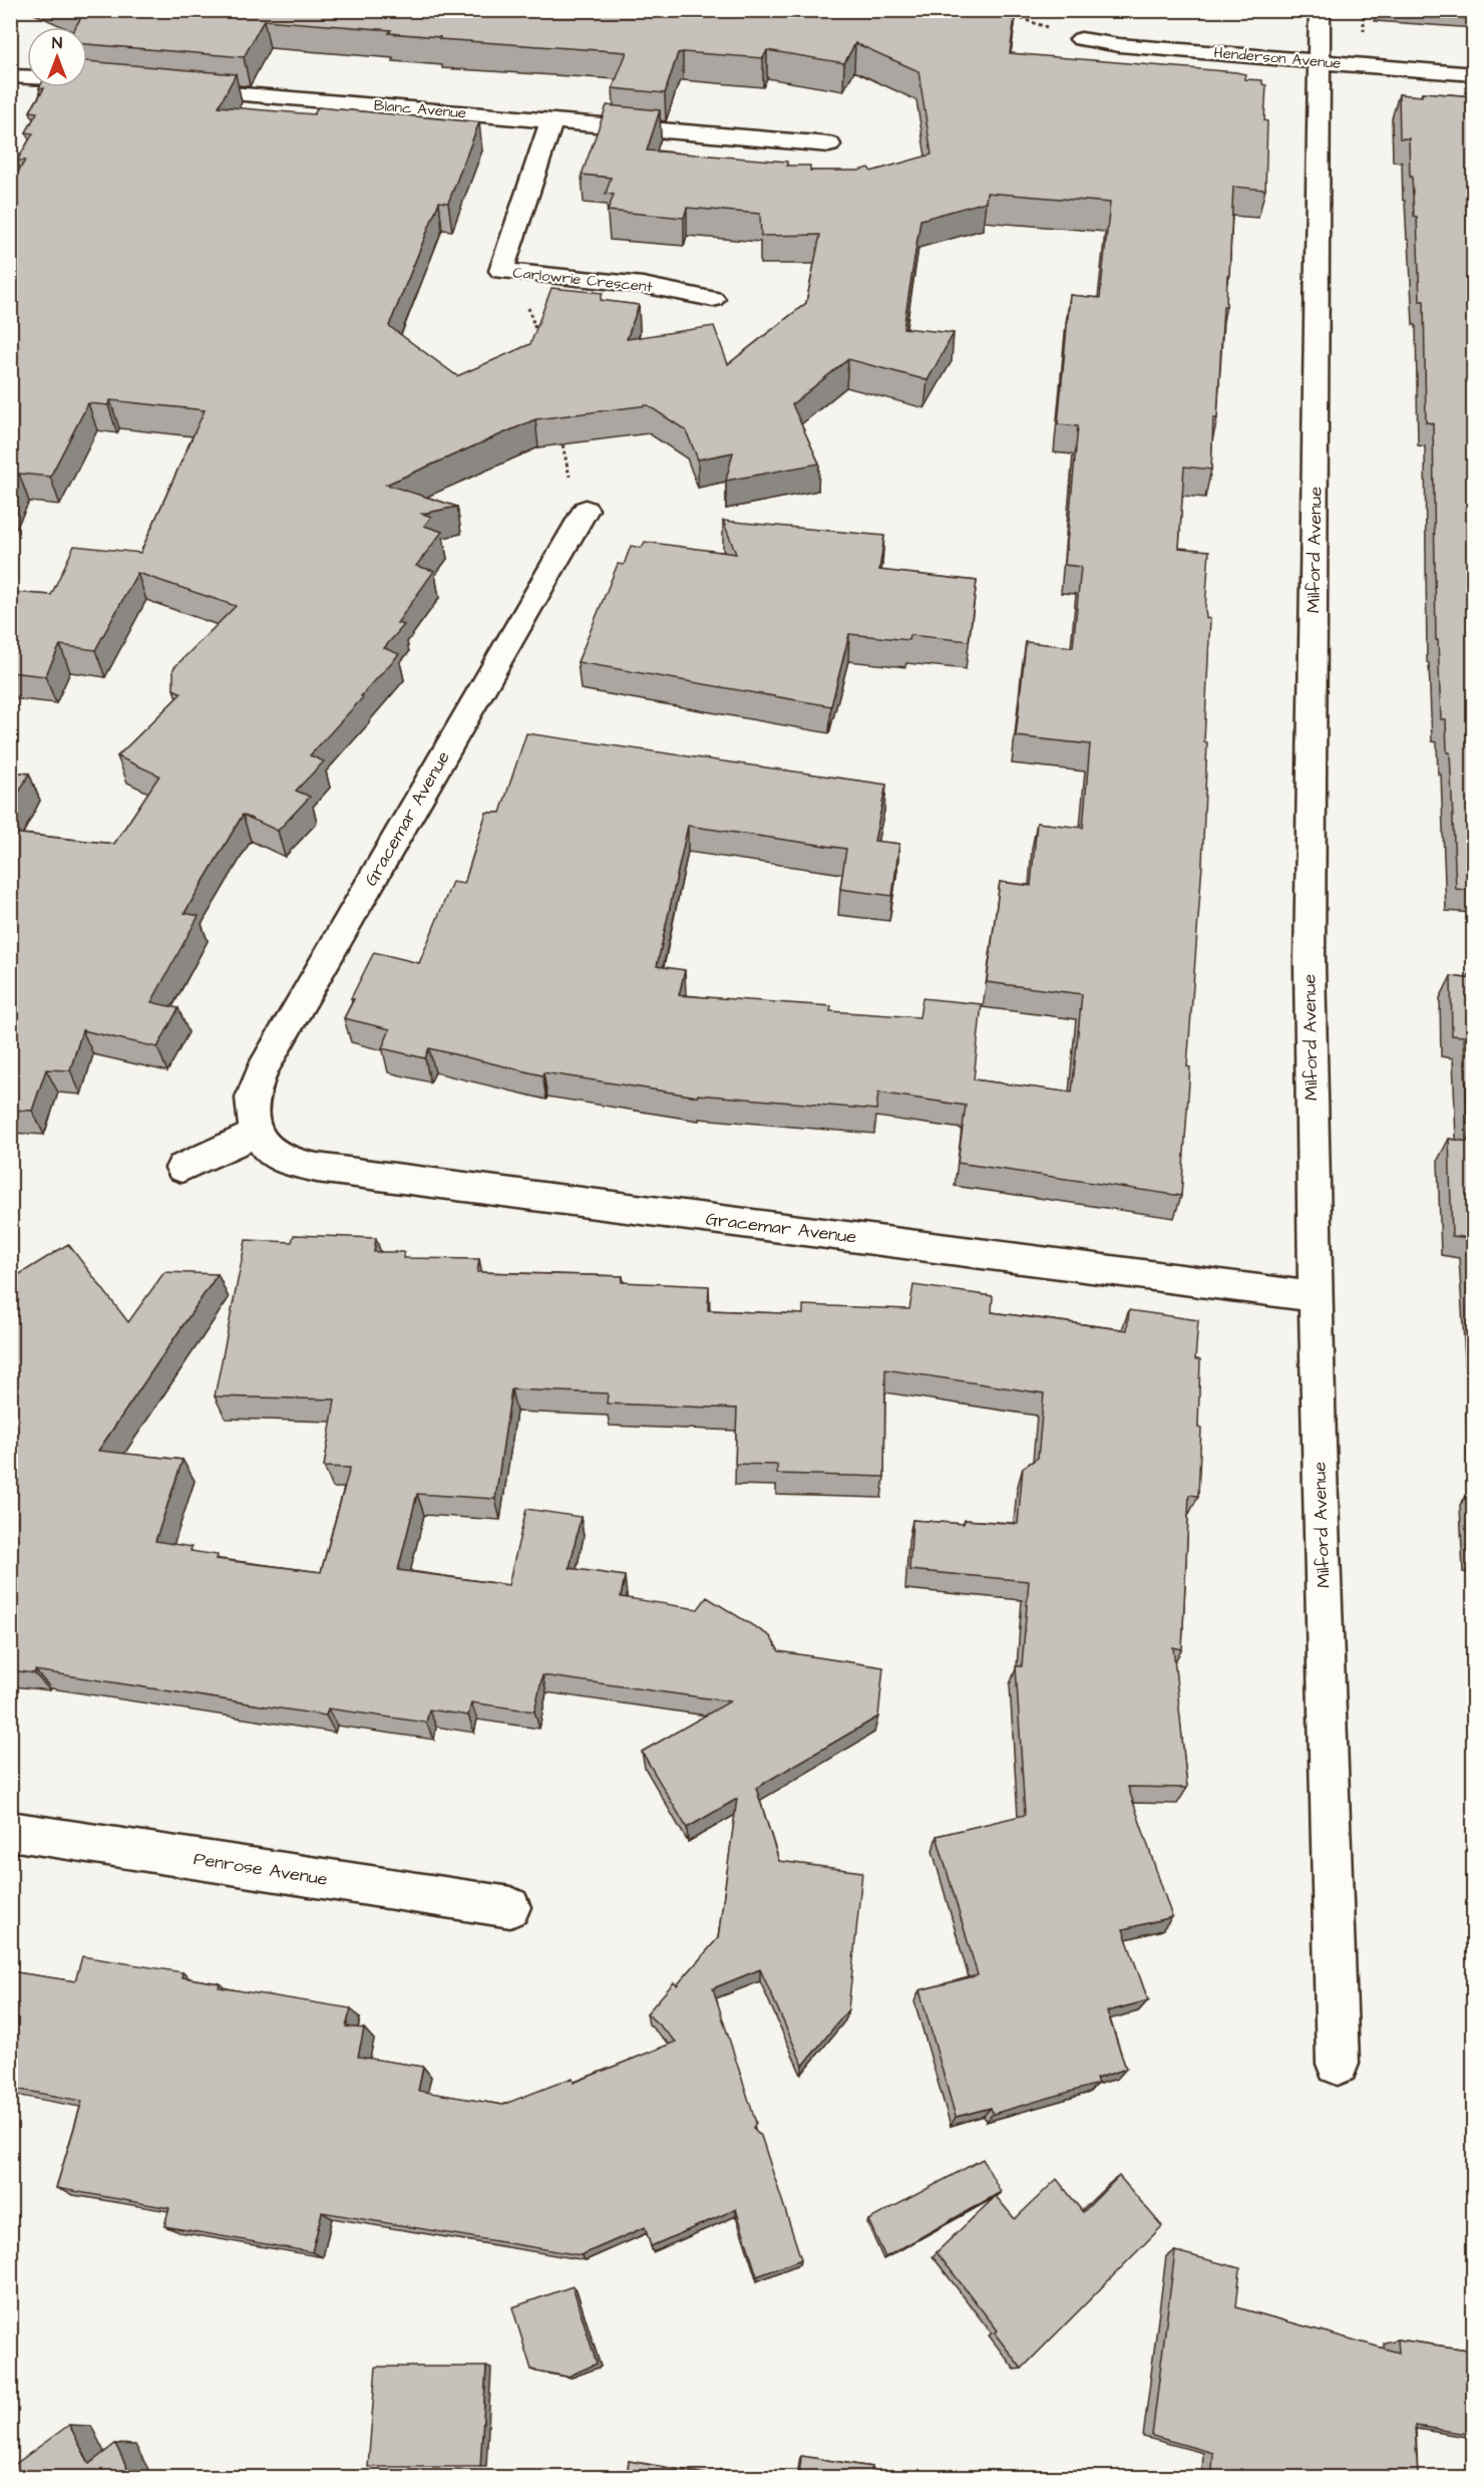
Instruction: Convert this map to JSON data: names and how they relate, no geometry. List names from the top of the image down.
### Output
{
  "streets": {
    "street": [
      "Henderson Avenue",
      "Blanc Avenue",
      "Carlowrie Crescent",
      "Milford Avenue",
      "Gracemar Avenue",
      "Penrose Avenue"
    ]
  },
  "crossings": [
    ["Henderson Avenue", "Milford Avenue"],
    ["Blanc Avenue", "Carlowrie Crescent"],
    ["Milford Avenue", "Gracemar Avenue"]
  ],
  "north": "top"
}
